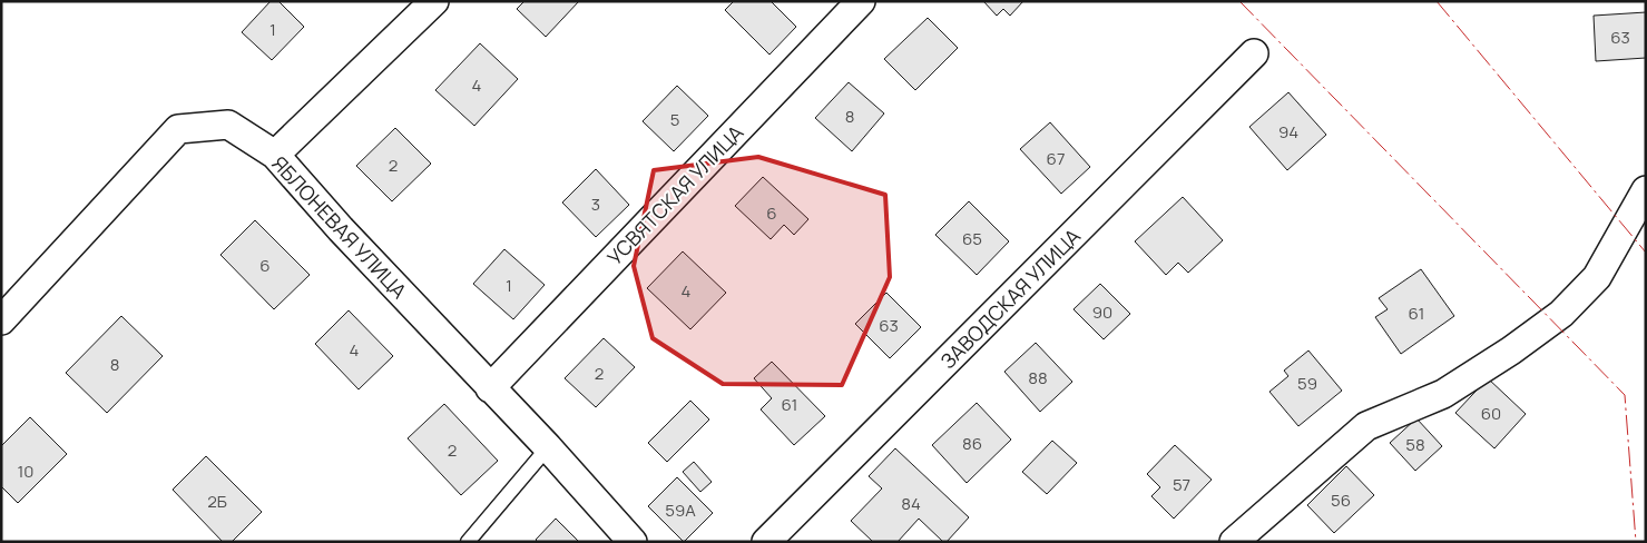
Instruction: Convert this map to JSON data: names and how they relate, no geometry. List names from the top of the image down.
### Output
{
  "streets": {
    "street": ["УСВЯТСКАЯ УЛИЦА", "ЯБЛОНЕВАЯ УЛИЦА", "ЗАВОДСКАЯ УЛИЦА"]
  },
  "crossings": [
    ["УСВЯТСКАЯ УЛИЦА", "ЯБЛОНЕВАЯ УЛИЦА"]
  ],
  "house_numbers": [
    "1",
    "63",
    "4",
    "8",
    "5",
    "94",
    "67",
    "2",
    "3",
    "6",
    "65",
    "6",
    "1",
    "4",
    "90",
    "61",
    "63",
    "4",
    "8",
    "2",
    "88",
    "59",
    "61",
    "60",
    "86",
    "58",
    "2",
    "10",
    "57",
    "56",
    "2Б",
    "84",
    "59А"
  ]
}
